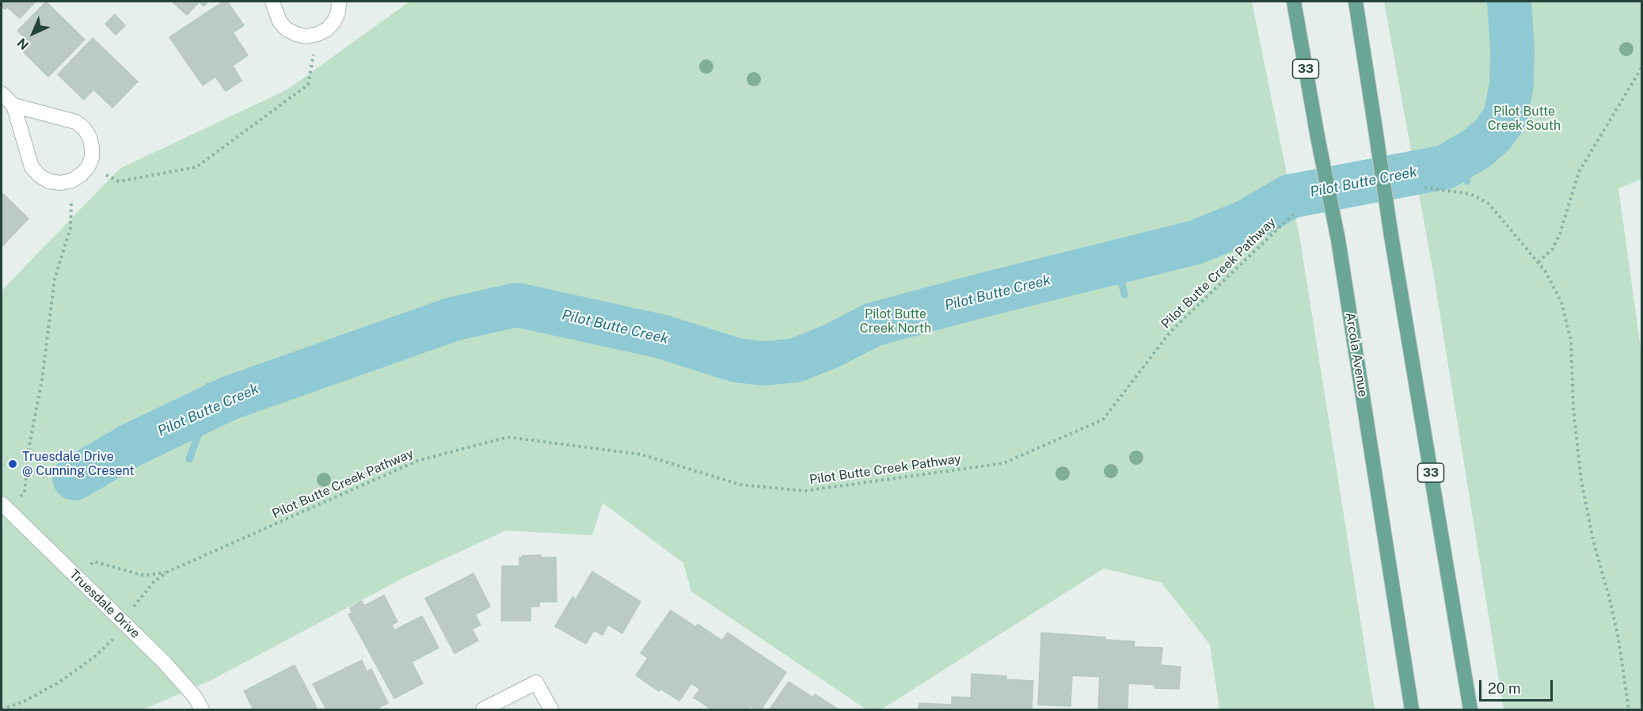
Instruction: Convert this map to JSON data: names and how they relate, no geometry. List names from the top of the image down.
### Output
{
  "streets": {
    "main road": ["33", "Arcola Avenue"],
    "street": ["Truesdale Drive"],
    "path": ["Pilot Butte Creek Pathway"]
  },
  "water": ["Pilot Butte Creek"],
  "parks": ["Pilot Butte Creek South", "Pilot Butte Creek North"],
  "places": ["Truesdale Drive @ Cunning Cresent"],
  "scale_bar": "20 m",
  "north": "bottom left"
}
